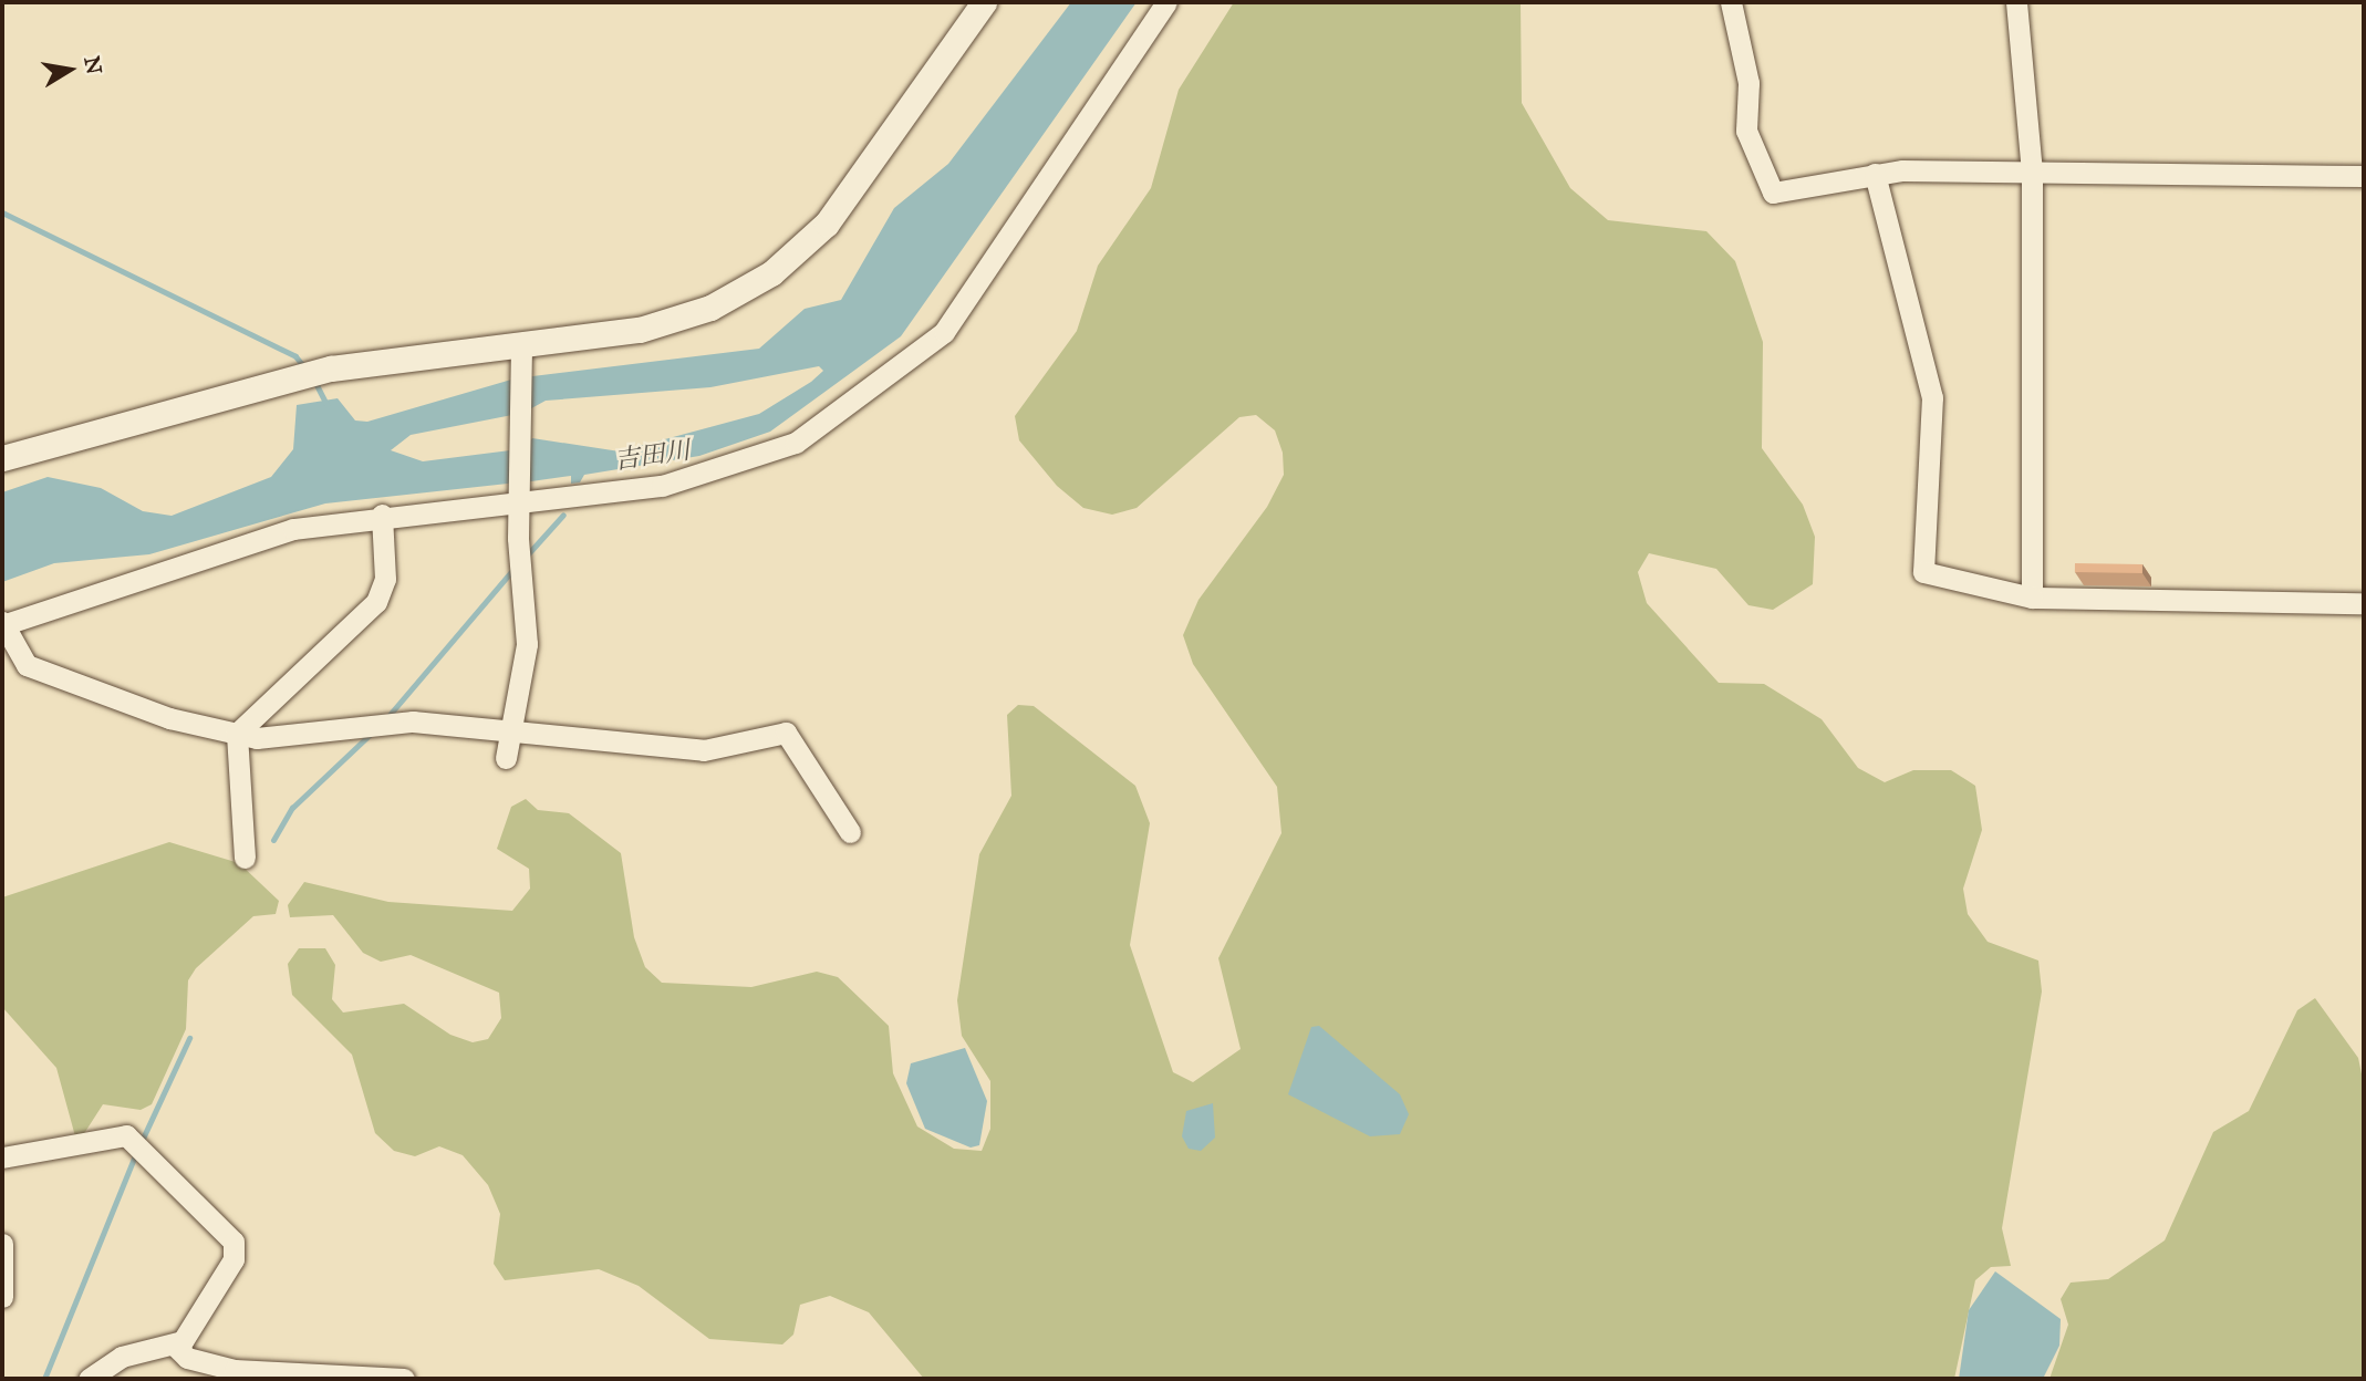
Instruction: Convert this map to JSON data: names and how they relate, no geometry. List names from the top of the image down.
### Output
{
  "water": ["吉田川"],
  "north": "right"
}
